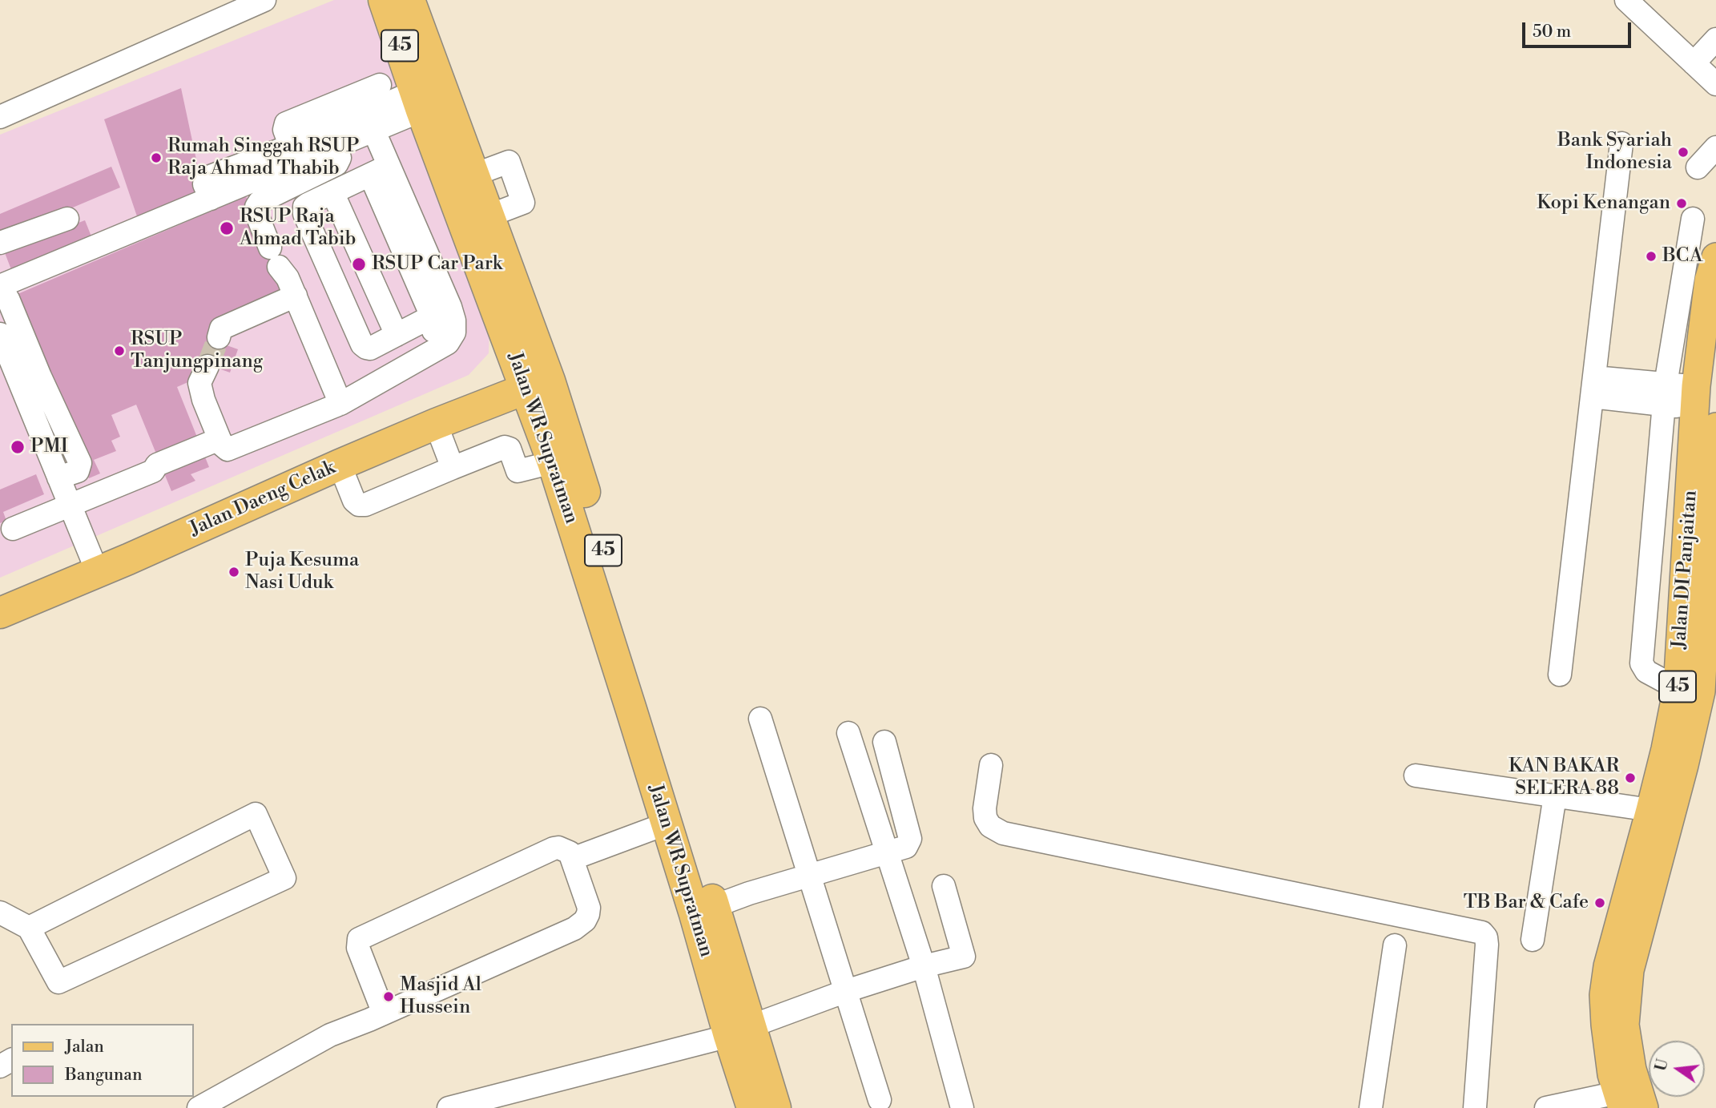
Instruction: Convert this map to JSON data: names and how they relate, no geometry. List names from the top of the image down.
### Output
{
  "streets": {
    "highway": ["45", "Jalan WR Supratman", "Jalan Daeng Celak"],
    "main road": ["Jalan DI Panjaitan"]
  },
  "crossings": [
    ["Jalan WR Supratman", "Jalan Daeng Celak"]
  ],
  "places": [
    "Bank Syariah Indonesia",
    "Rumah Singgah RSUP Raja Ahmad Thabib",
    "Kopi Kenangan",
    "RSUP Raja Ahmad Tabib",
    "BCA",
    "RSUP Car Park",
    "RSUP Tanjungpinang",
    "PMI",
    "Puja Kesuma Nasi Uduk",
    "KAN BAKAR SELERA 88",
    "TB Bar & Cafe",
    "Masjid Al Hussein"
  ],
  "legend": ["Jalan", "Bangunan"],
  "scale_bar": "50 m",
  "north": "left"
}
